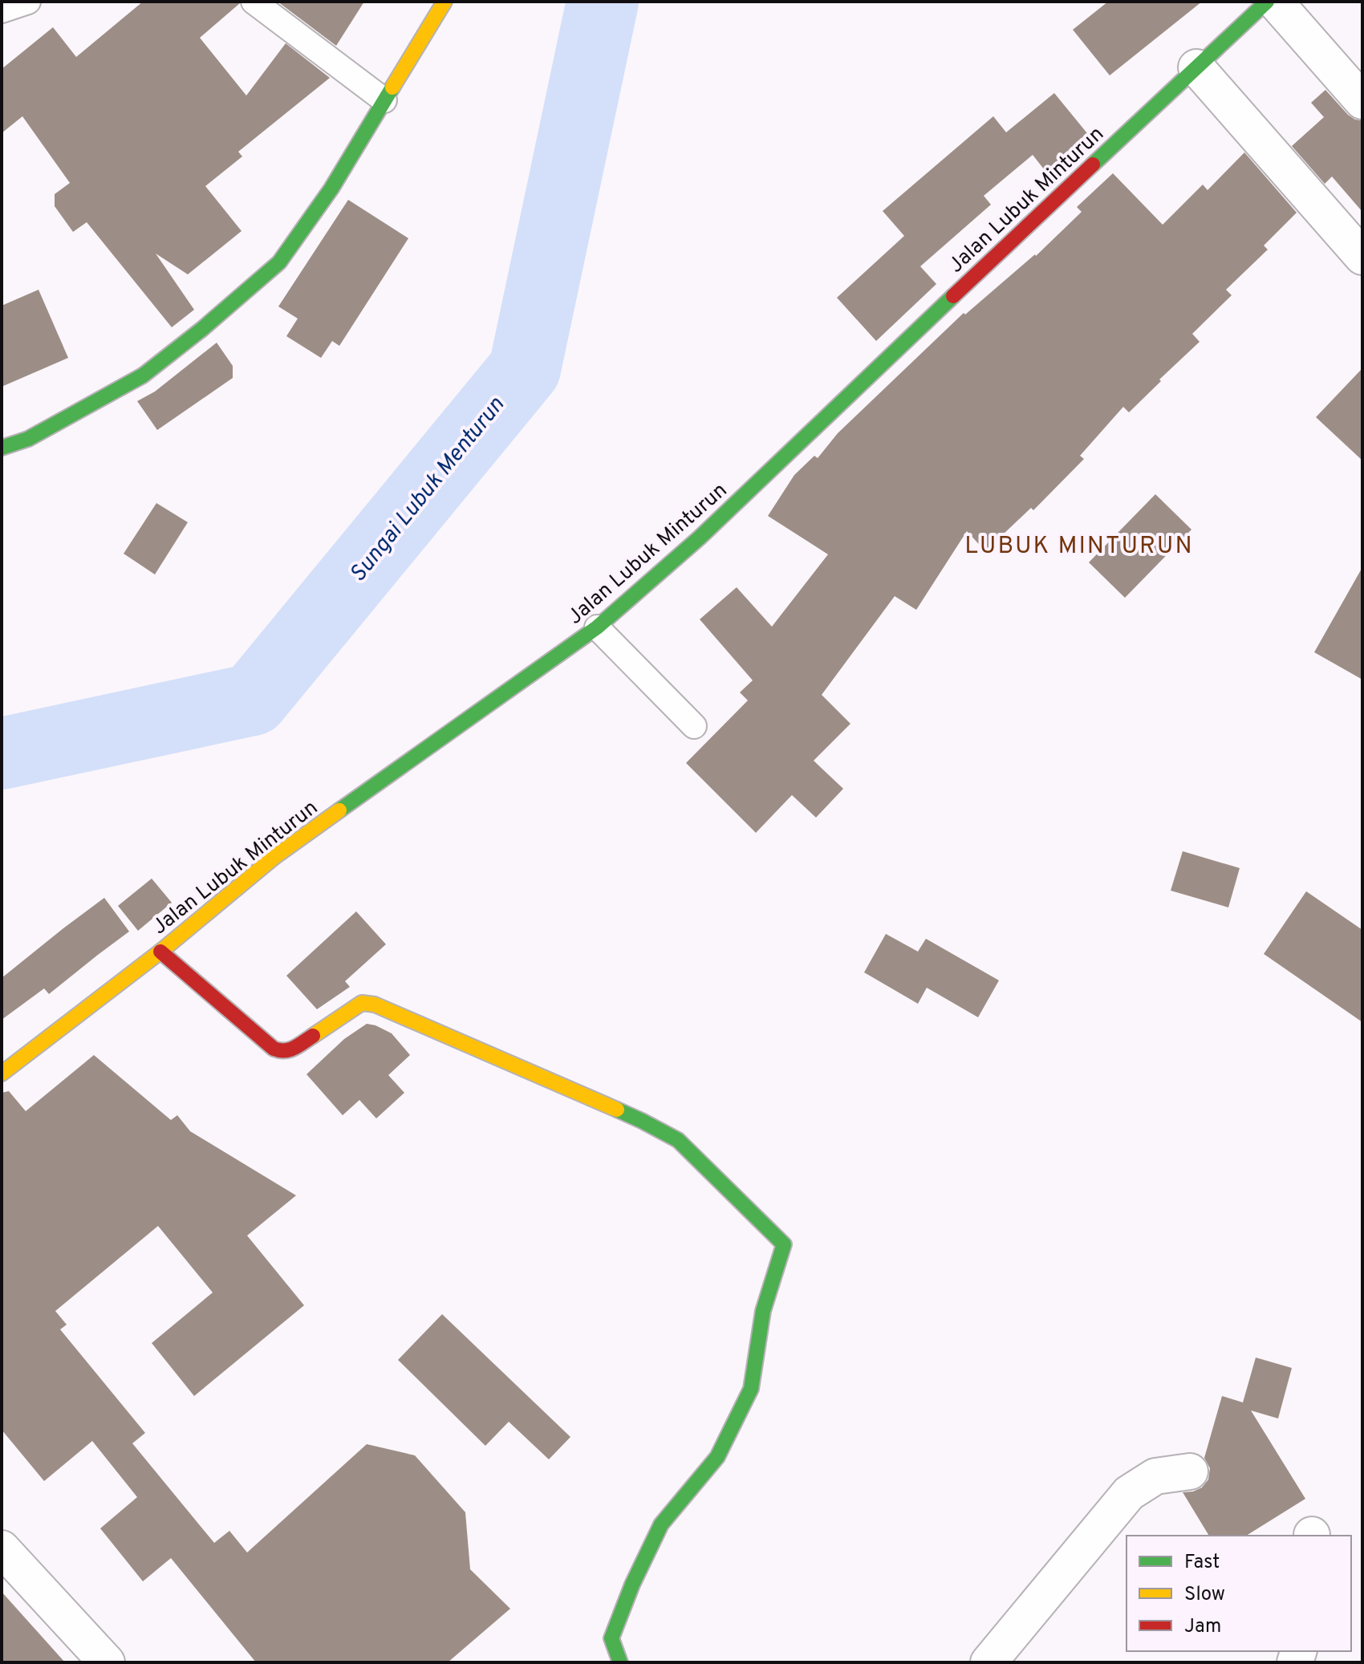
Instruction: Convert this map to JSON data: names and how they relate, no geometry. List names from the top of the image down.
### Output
{
  "streets": {
    "street": ["Jalan Lubuk Minturun"]
  },
  "districts": ["LUBUK MINTURUN"],
  "water": ["Sungai Lubuk Menturun"],
  "legend": ["Fast", "Slow", "Jam"]
}
